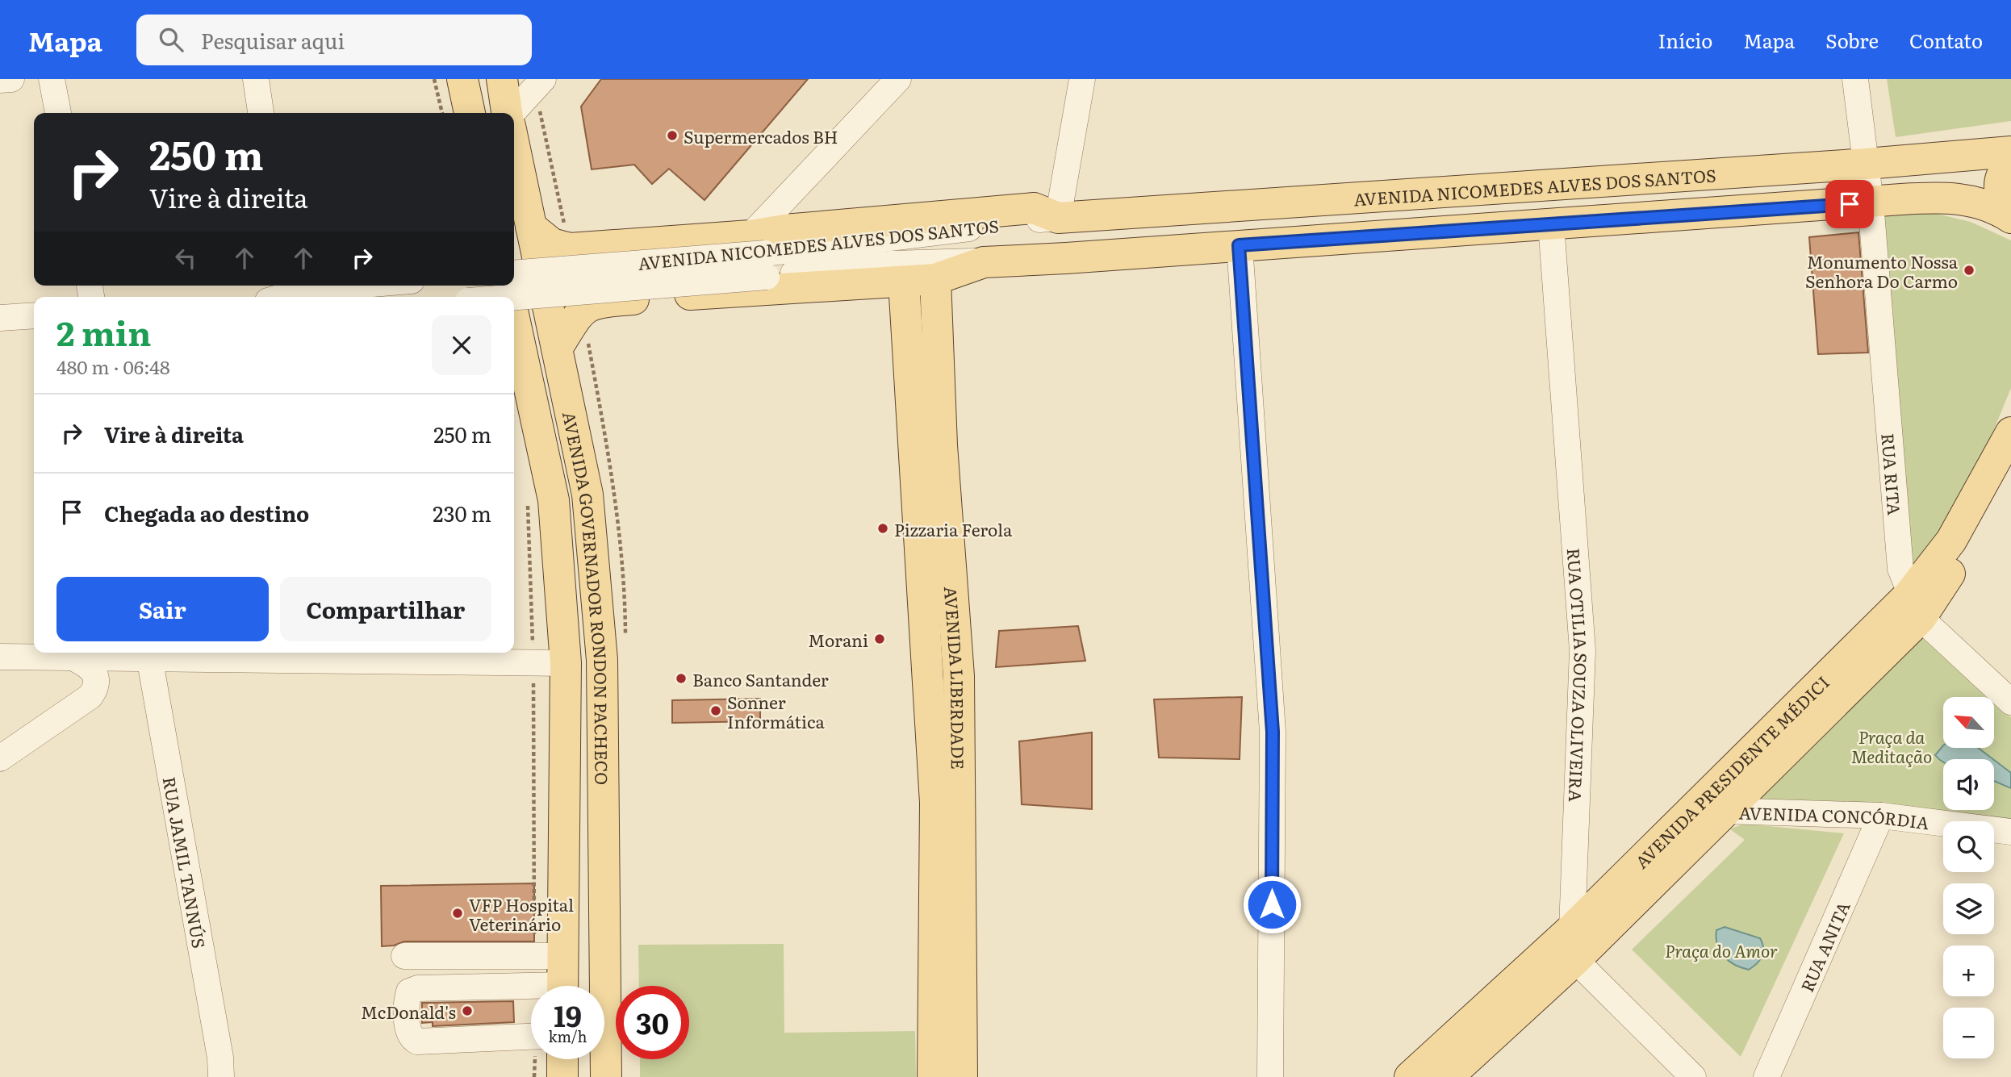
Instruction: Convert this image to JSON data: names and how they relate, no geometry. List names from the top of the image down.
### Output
{
  "streets": {
    "main road": [
      "AVENIDA NICOMEDES ALVES DOS SANTOS",
      "AVENIDA GOVERNADOR RONDON PACHECO",
      "AVENIDA LIBERDADE",
      "AVENIDA PRESIDENTE MÉDICI"
    ],
    "street": [
      "RUA RITA",
      "RUA OTILIA SOUZA OLIVEIRA",
      "AVENIDA CONCÓRDIA",
      "RUA JAMIL TANNÚS",
      "RUA ANITA"
    ]
  },
  "crossings": [
    ["AVENIDA NICOMEDES ALVES DOS SANTOS", "RUA RITA"],
    ["AVENIDA NICOMEDES ALVES DOS SANTOS", "AVENIDA GOVERNADOR RONDON PACHECO"],
    ["AVENIDA NICOMEDES ALVES DOS SANTOS", "RUA OTILIA SOUZA OLIVEIRA"],
    ["AVENIDA NICOMEDES ALVES DOS SANTOS", "AVENIDA LIBERDADE"],
    ["RUA RITA", "AVENIDA PRESIDENTE MÉDICI"],
    ["RUA OTILIA SOUZA OLIVEIRA", "AVENIDA PRESIDENTE MÉDICI"],
    ["AVENIDA PRESIDENTE MÉDICI", "AVENIDA CONCÓRDIA"],
    ["AVENIDA CONCÓRDIA", "RUA ANITA"]
  ],
  "parks": ["Praça da Meditação", "Praça do Amor"],
  "places": [
    "Supermercados BH",
    "Monumento Nossa Senhora Do Carmo",
    "Pizzaria Ferola",
    "Morani",
    "Banco Santander",
    "Sonner Informática",
    "VFP Hospital Veterinário",
    "McDonald's"
  ],
  "north": "top left",
  "page": {
    "header": "Mapa",
    "search": "Pesquisar aqui",
    "nav": [
      "Início",
      "Mapa",
      "Sobre",
      "Contato"
    ],
    "turn": ["250 m", "Vire à direita"],
    "heading": ["2 min", "480 m · 06:48"],
    "list": [
      {
        "name": "Vire à direita",
        "value": "250 m"
      },
      {
        "name": "Chegada ao destino",
        "value": "230 m"
      }
    ],
    "buttons": ["Sair", "Compartilhar"],
    "map_buttons": ["+", "−"],
    "speed": "19 km/h",
    "limit": "30"
  }
}
